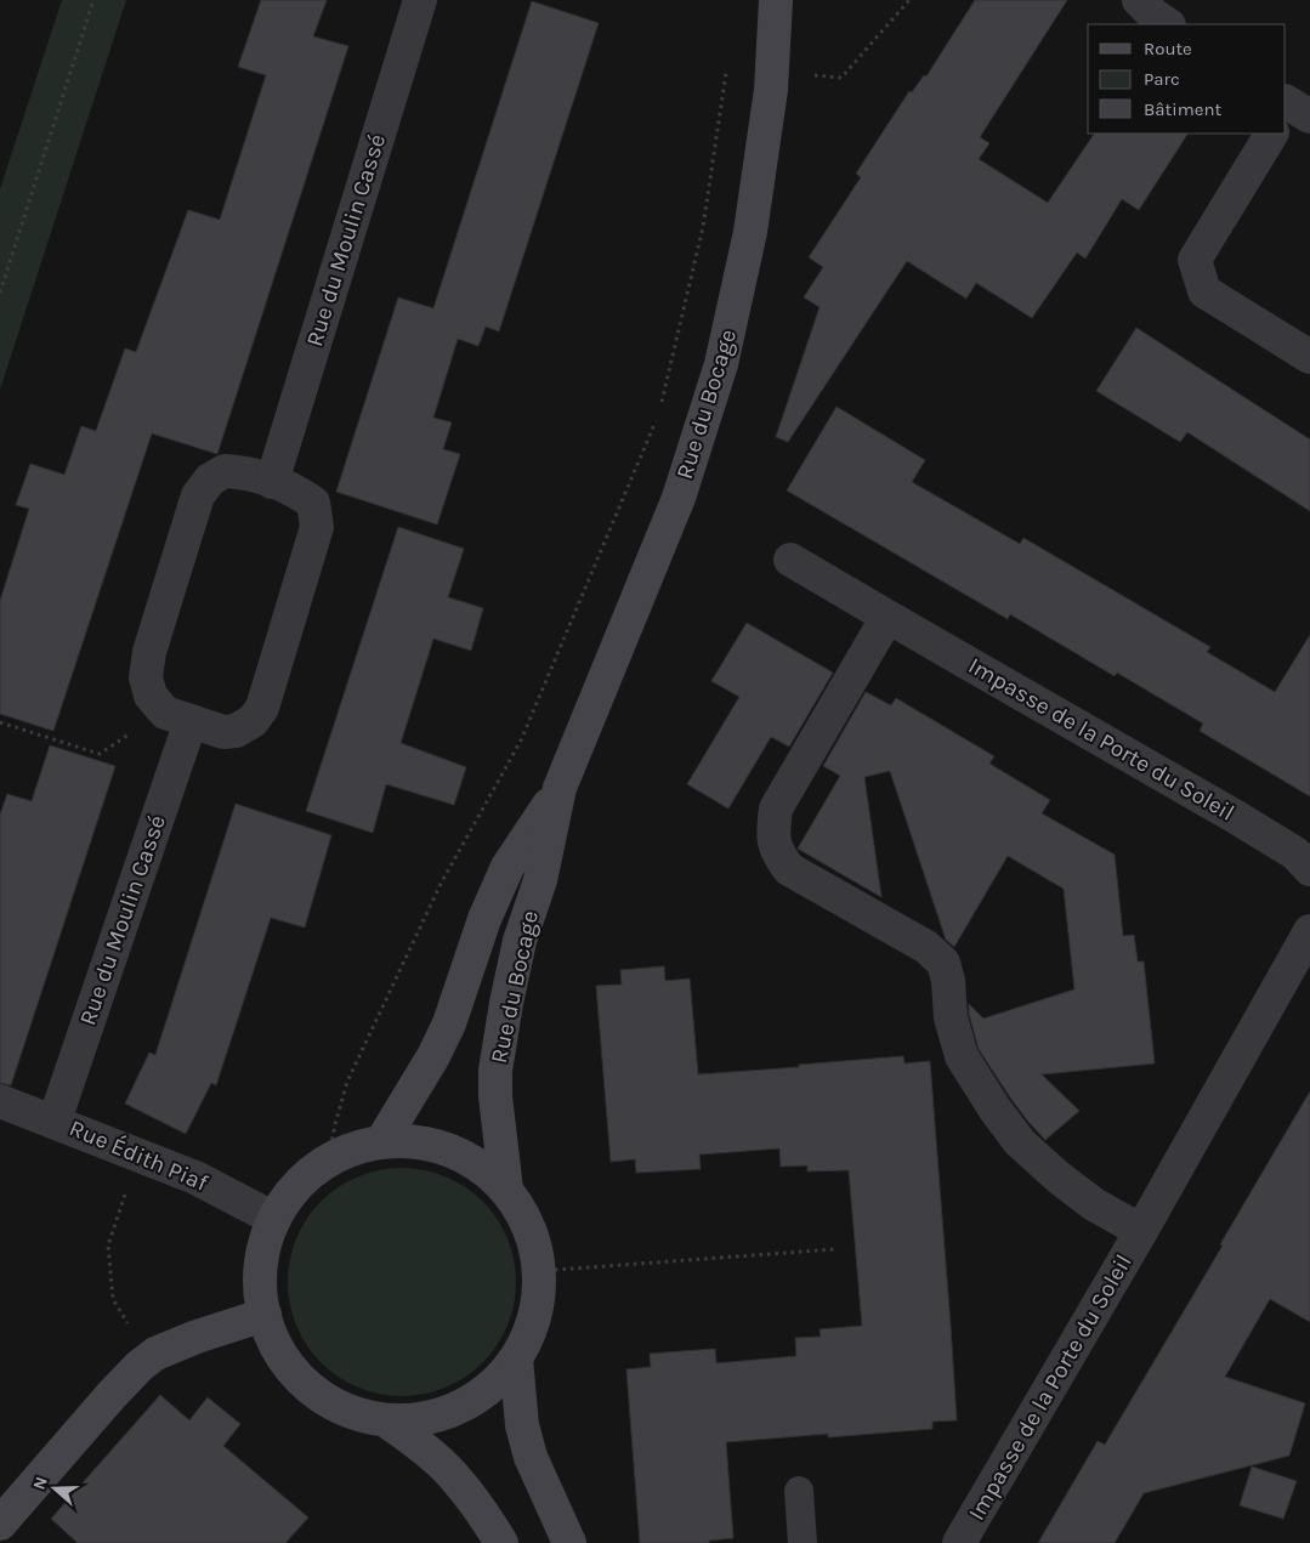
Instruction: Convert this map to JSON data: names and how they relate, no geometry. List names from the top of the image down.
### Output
{
  "streets": {
    "main road": ["Rue du Bocage"],
    "street": ["Rue du Moulin Cassé", "Impasse de la Porte du Soleil", "Rue Édith Piaf"]
  },
  "crossings": [
    ["Rue du Moulin Cassé", "Rue Édith Piaf"]
  ],
  "legend": ["Route", "Parc", "Bâtiment"],
  "north": "left"
}
